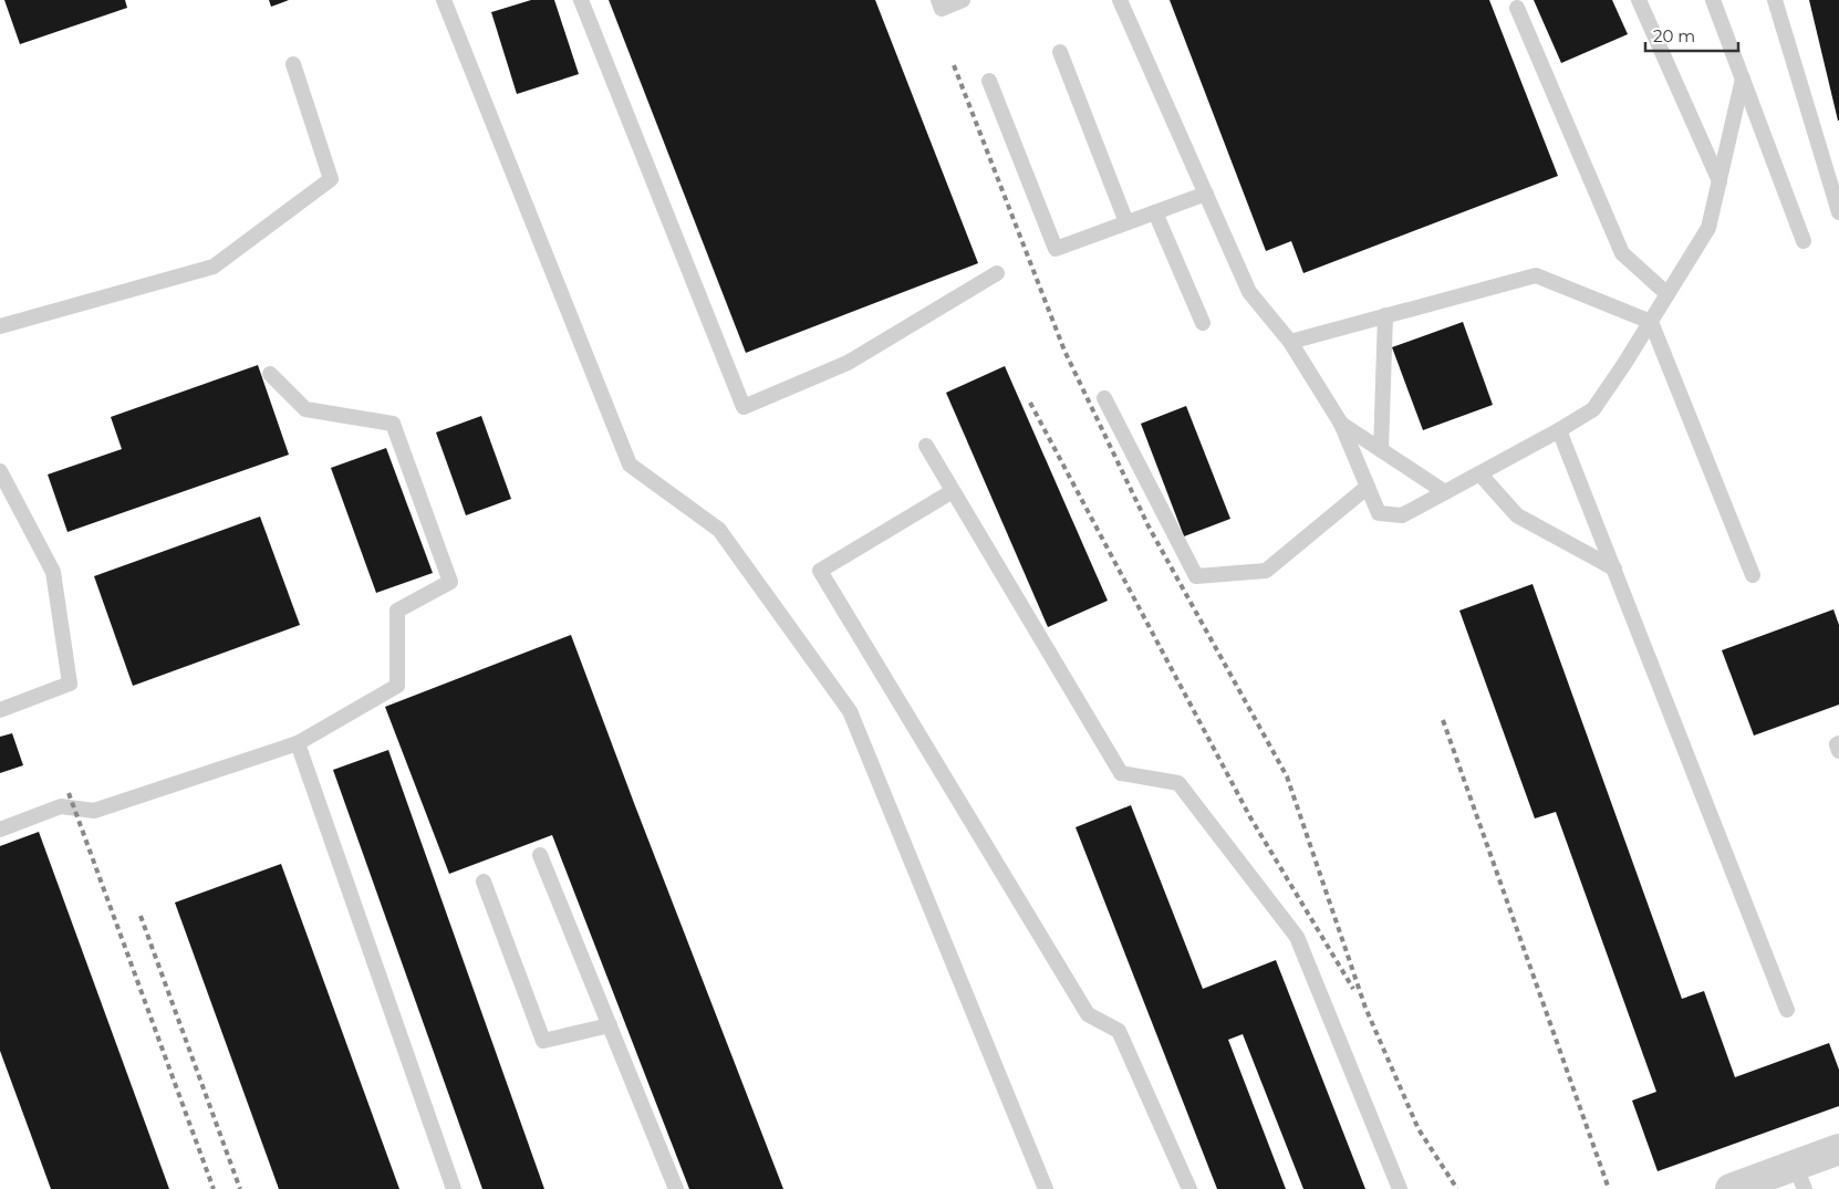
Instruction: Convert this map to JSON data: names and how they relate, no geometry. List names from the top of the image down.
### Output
{
  "scale_bar": "20 m"
}
